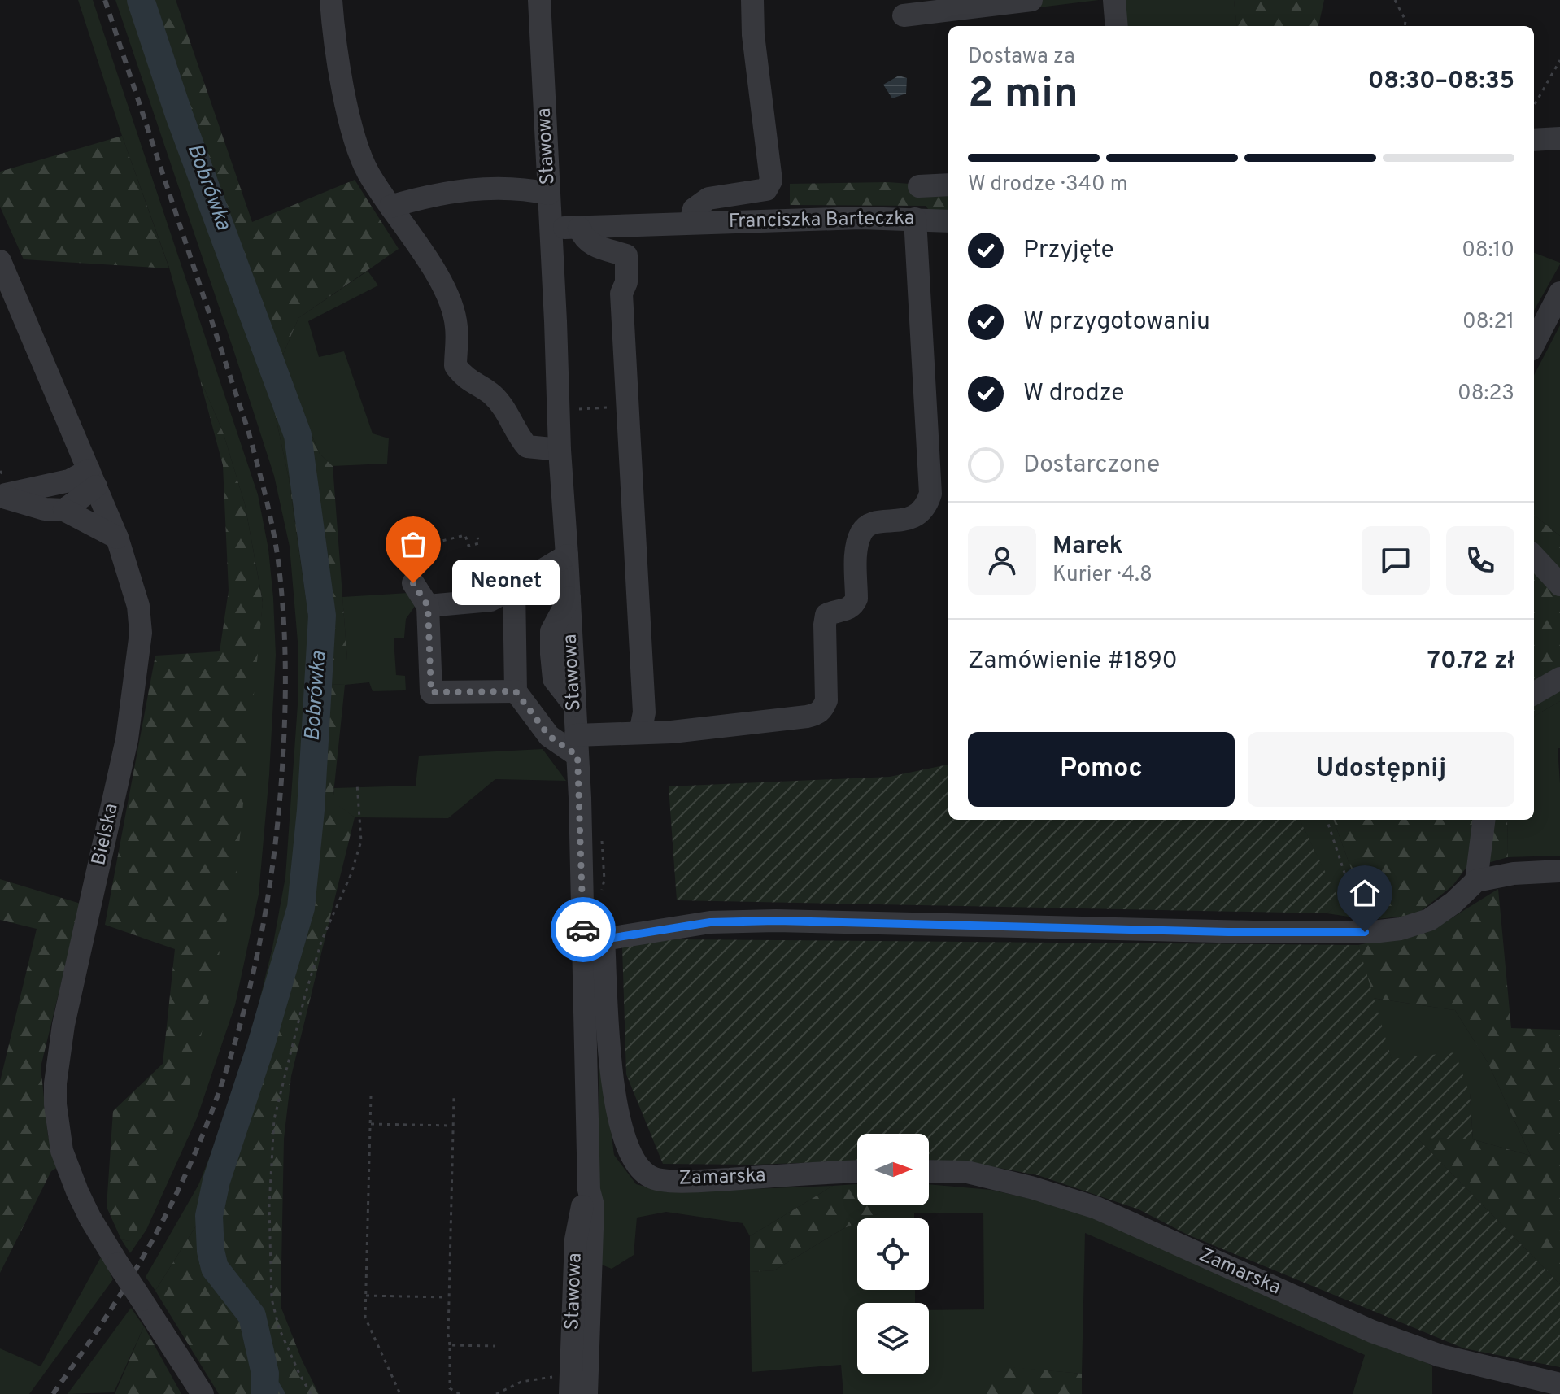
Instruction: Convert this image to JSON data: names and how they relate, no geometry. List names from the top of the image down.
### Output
{
  "streets": {
    "street": [
      "Stawowa",
      "Franciszka Barteczka",
      "Bielska",
      "Zamarska"
    ]
  },
  "crossings": [
    ["Stawowa", "Franciszka Barteczka"],
    ["Stawowa", "Zamarska"]
  ],
  "water": ["Bobrówka"],
  "places": ["Neonet"],
  "north": "right",
  "page": {
    "heading": ["2 min", "Dostawa za", "08:30–08:35"],
    "panel": [
      "Marek",
      "Kurier · 4.8",
      "Zamówienie #1890",
      "70.72 zł"
    ],
    "bar": "W drodze · 340 m",
    "list": [
      ["Przyjęte", "08:10"],
      ["W przygotowaniu", "08:21"],
      ["W drodze", "08:23"],
      "Dostarczone"
    ],
    "bubble": "Neonet",
    "buttons": ["Pomoc", "Udostępnij"]
  }
}
